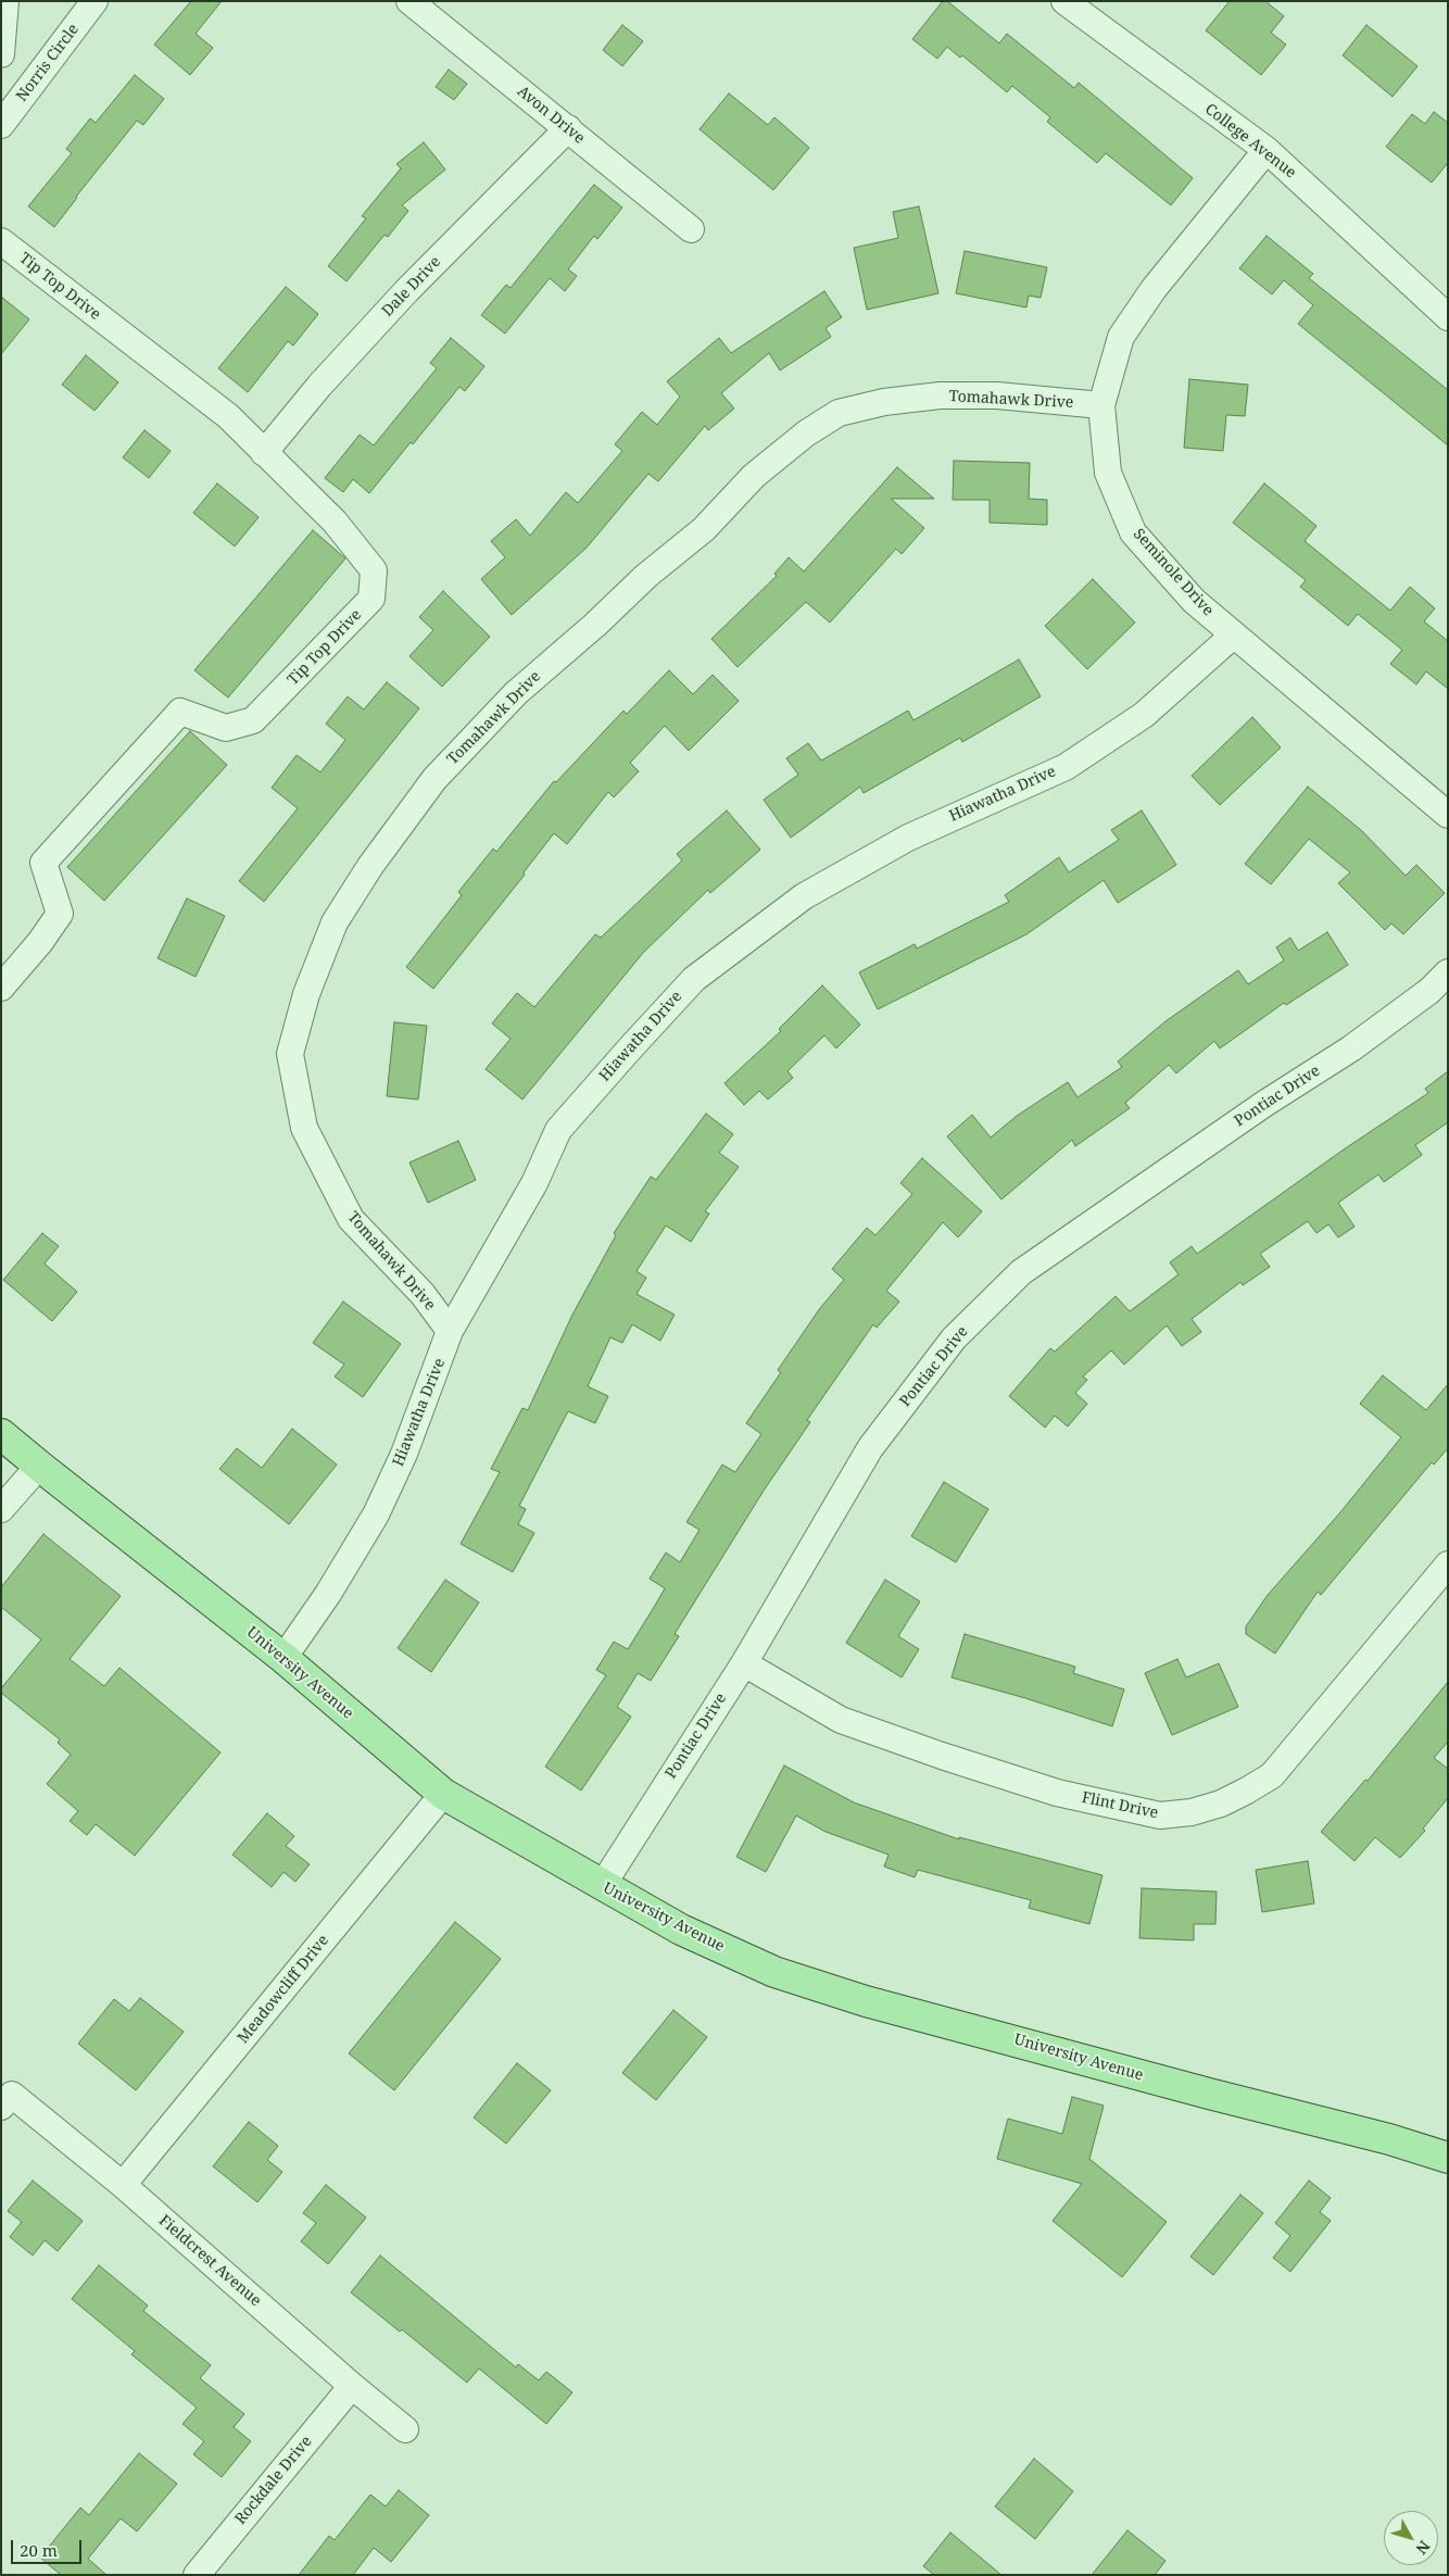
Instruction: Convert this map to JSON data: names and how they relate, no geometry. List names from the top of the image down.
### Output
{
  "streets": {
    "main road": ["University Avenue"],
    "street": [
      "Norris Circle",
      "Avon Drive",
      "College Avenue",
      "Tip Top Drive",
      "Dale Drive",
      "Tomahawk Drive",
      "Seminole Drive",
      "Hiawatha Drive",
      "Pontiac Drive",
      "Flint Drive",
      "Meadowcliff Drive",
      "Fieldcrest Avenue",
      "Rockdale Drive"
    ]
  },
  "crossings": [
    ["Avon Drive", "Dale Drive"],
    ["College Avenue", "Seminole Drive"],
    ["Tip Top Drive", "Dale Drive"],
    ["Tomahawk Drive", "Seminole Drive"],
    ["Tomahawk Drive", "Hiawatha Drive"],
    ["Seminole Drive", "Hiawatha Drive"],
    ["Hiawatha Drive", "University Avenue"],
    ["Pontiac Drive", "University Avenue"],
    ["Pontiac Drive", "Flint Drive"],
    ["University Avenue", "Meadowcliff Drive"],
    ["Meadowcliff Drive", "Fieldcrest Avenue"],
    ["Fieldcrest Avenue", "Rockdale Drive"]
  ],
  "scale_bar": "20 m",
  "north": "bottom right"
}
